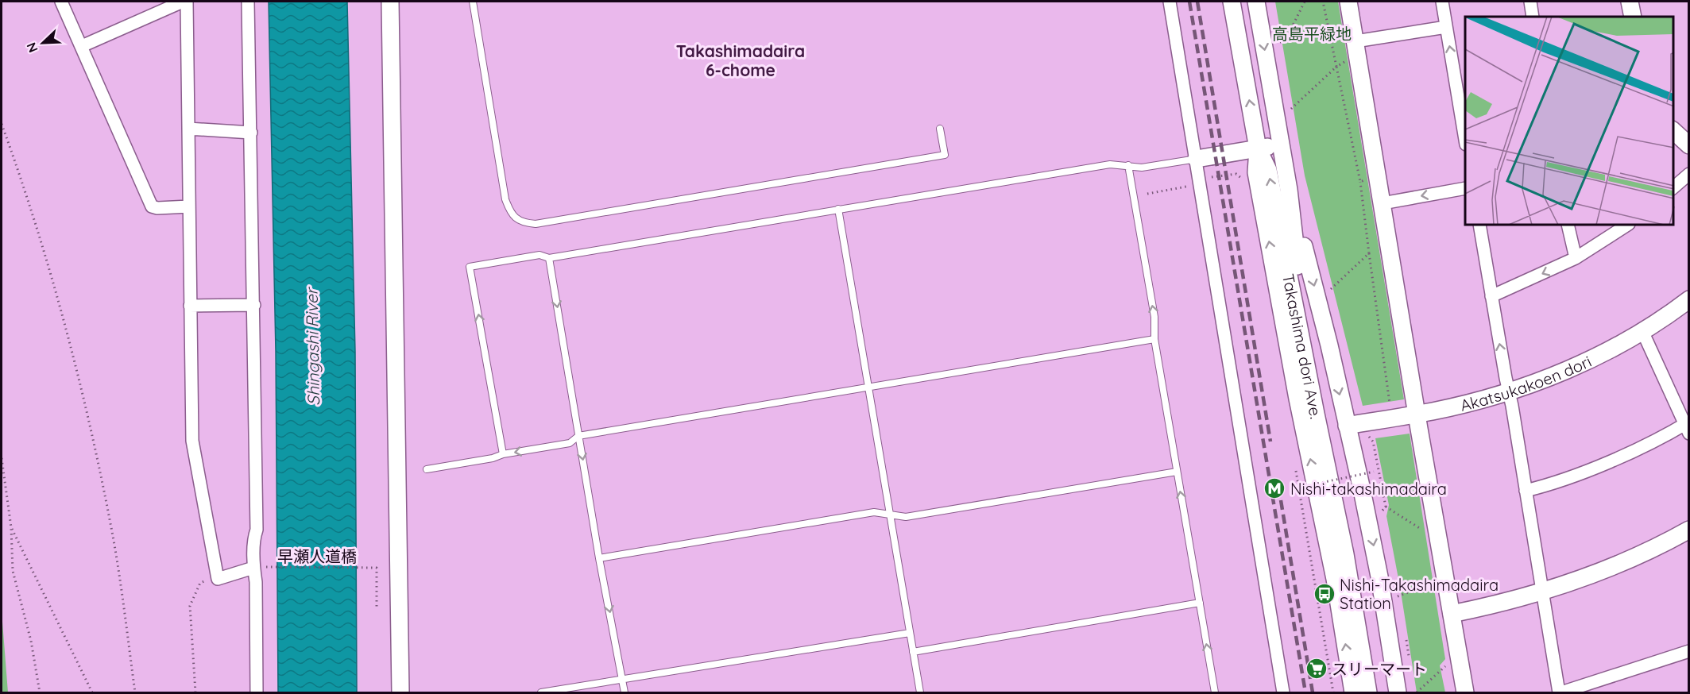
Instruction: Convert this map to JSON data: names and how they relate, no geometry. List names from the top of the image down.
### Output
{
  "streets": {
    "main road": ["Takashima dori Ave.", "Akatsukakoen dori"],
    "path": ["早瀬人道橋"]
  },
  "districts": ["Takashimadaira 6-chome"],
  "water": ["Shingashi River"],
  "parks": ["高島平緑地"],
  "places": {
    "metro station": ["Nishi-takashimadaira"],
    "bus stop": ["Nishi-Takashimadaira Station"],
    "supermarket": ["スリーマート"]
  },
  "north": "bottom left"
}
